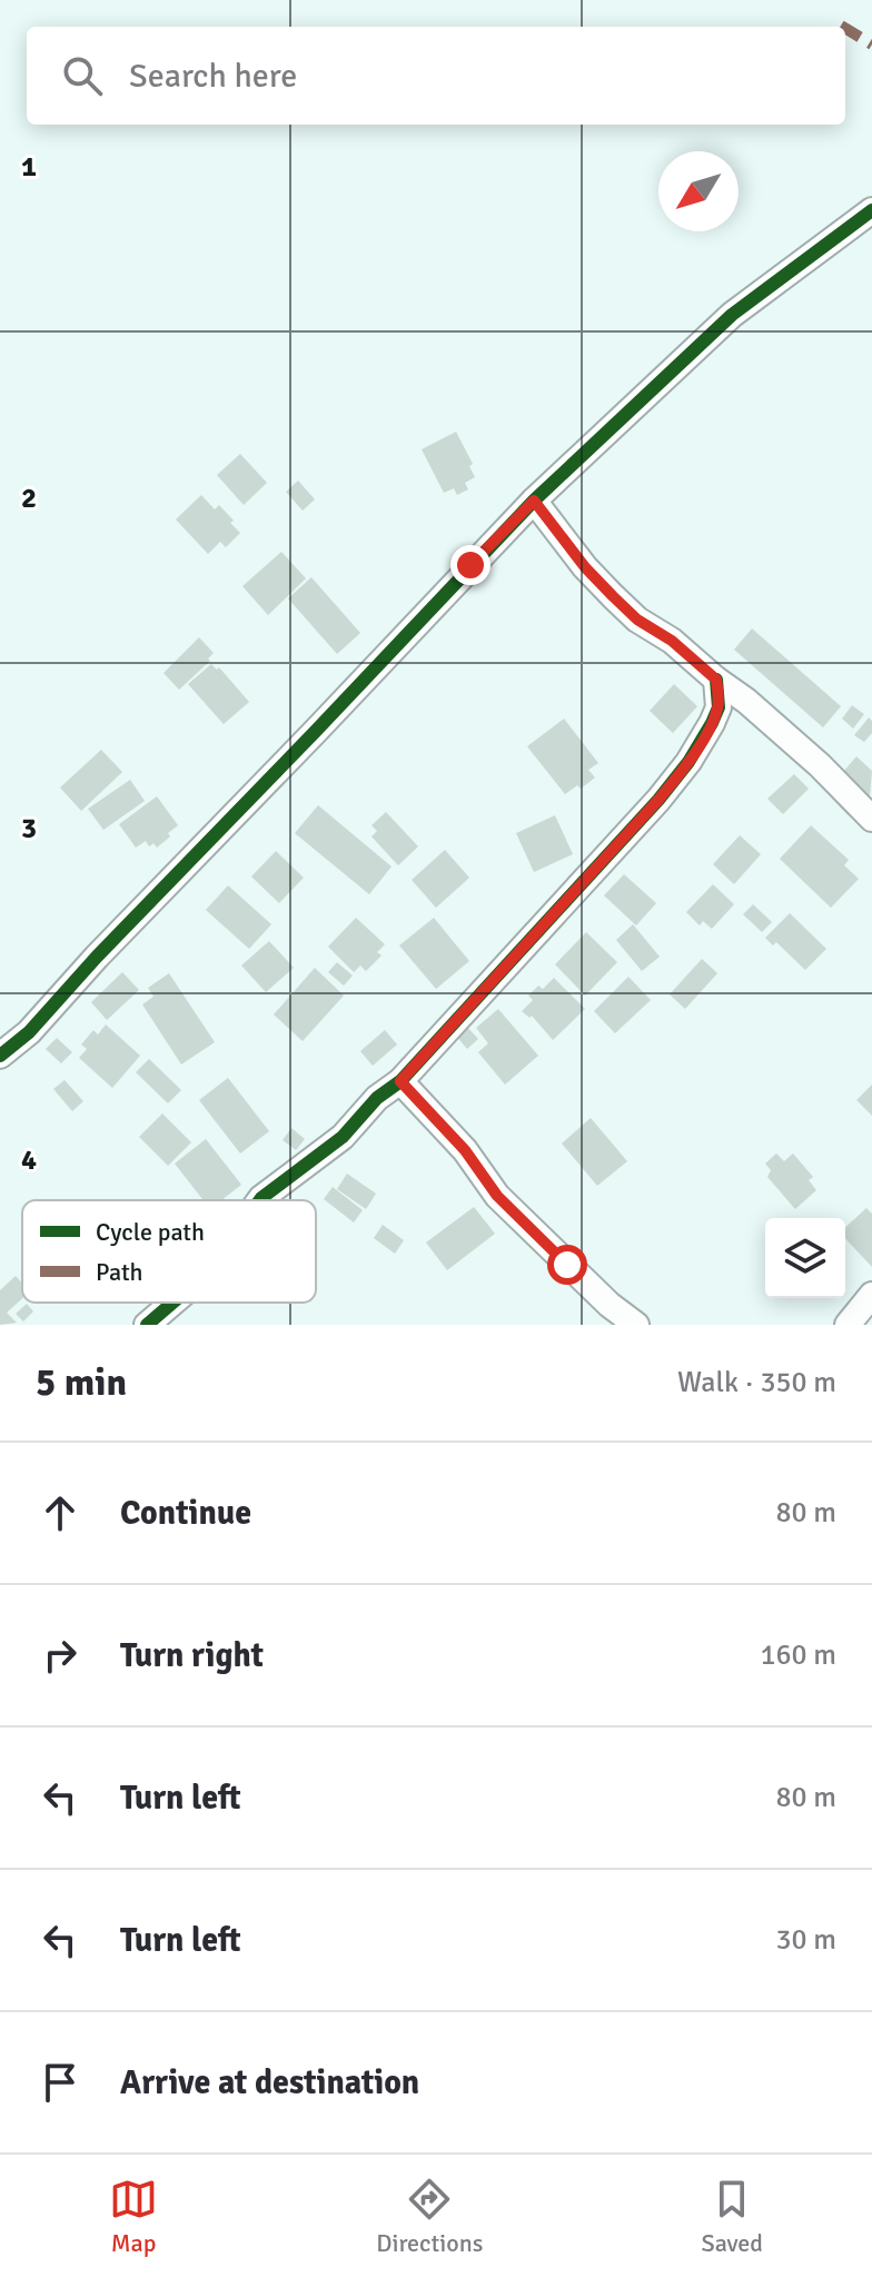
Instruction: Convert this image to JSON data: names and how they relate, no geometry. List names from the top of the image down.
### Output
{
  "legend": ["Cycle path", "Path"],
  "north": "bottom left",
  "page": {
    "search": "Search here",
    "heading": ["5 min", "Walk · 350 m"],
    "list": [
      ["Continue", "80 m"],
      ["Turn right", "160 m"],
      ["Turn left", "80 m"],
      ["Turn left", "30 m"],
      "Arrive at destination"
    ],
    "nav": ["Map", "Directions", "Saved"]
  },
  "grid": {
    "rows": [
      "1",
      "2",
      "3",
      "4"
    ]
  }
}
